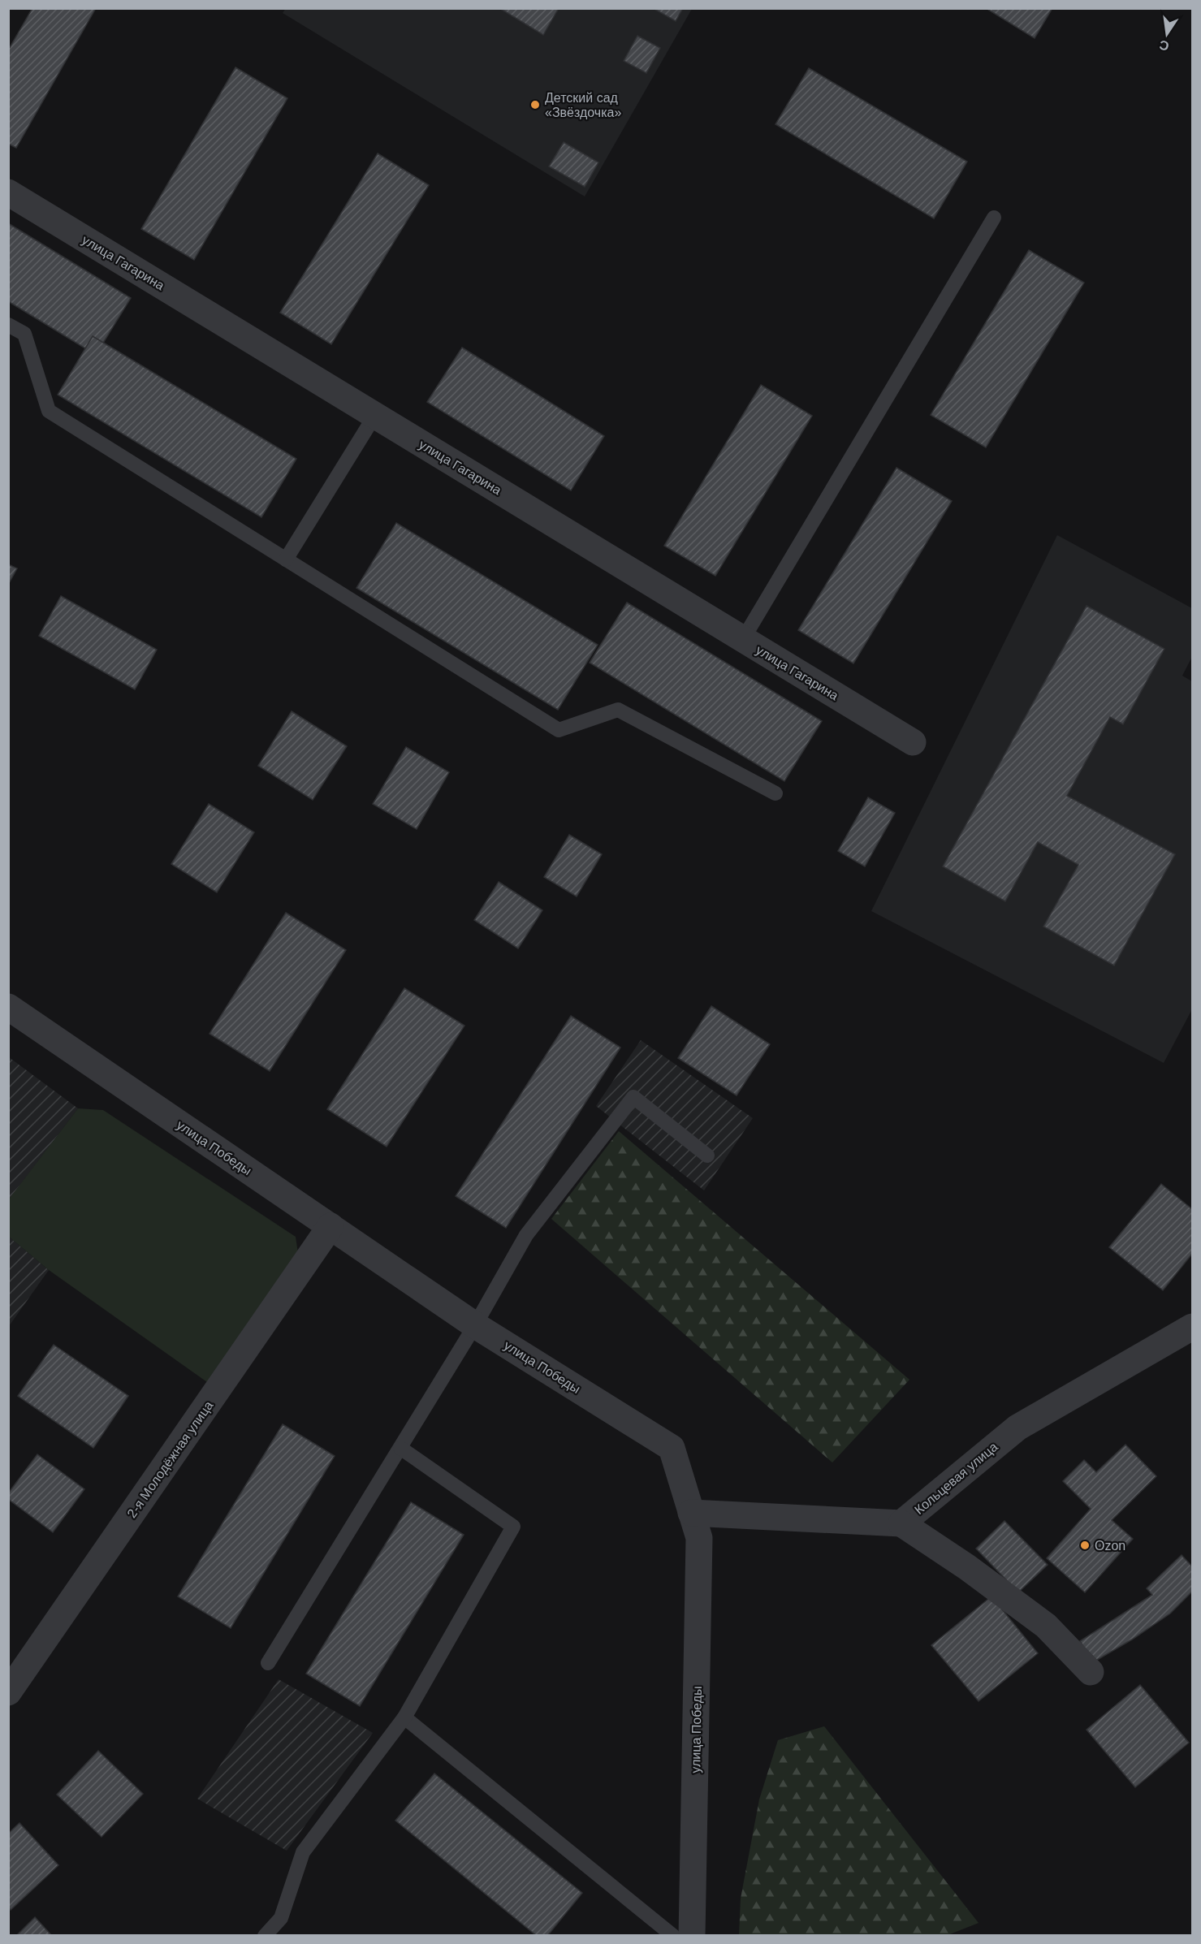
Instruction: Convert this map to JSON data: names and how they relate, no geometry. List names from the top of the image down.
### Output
{
  "streets": {
    "street": [
      "улица Гагарина",
      "улица Победы",
      "2-я Молодёжная улица",
      "Кольцевая улица"
    ]
  },
  "crossings": [
    ["улица Победы", "2-я Молодёжная улица"],
    ["улица Победы", "Кольцевая улица"]
  ],
  "places": ["Детский сад «Звёздочка»", "Ozon"],
  "north": "bottom"
}
